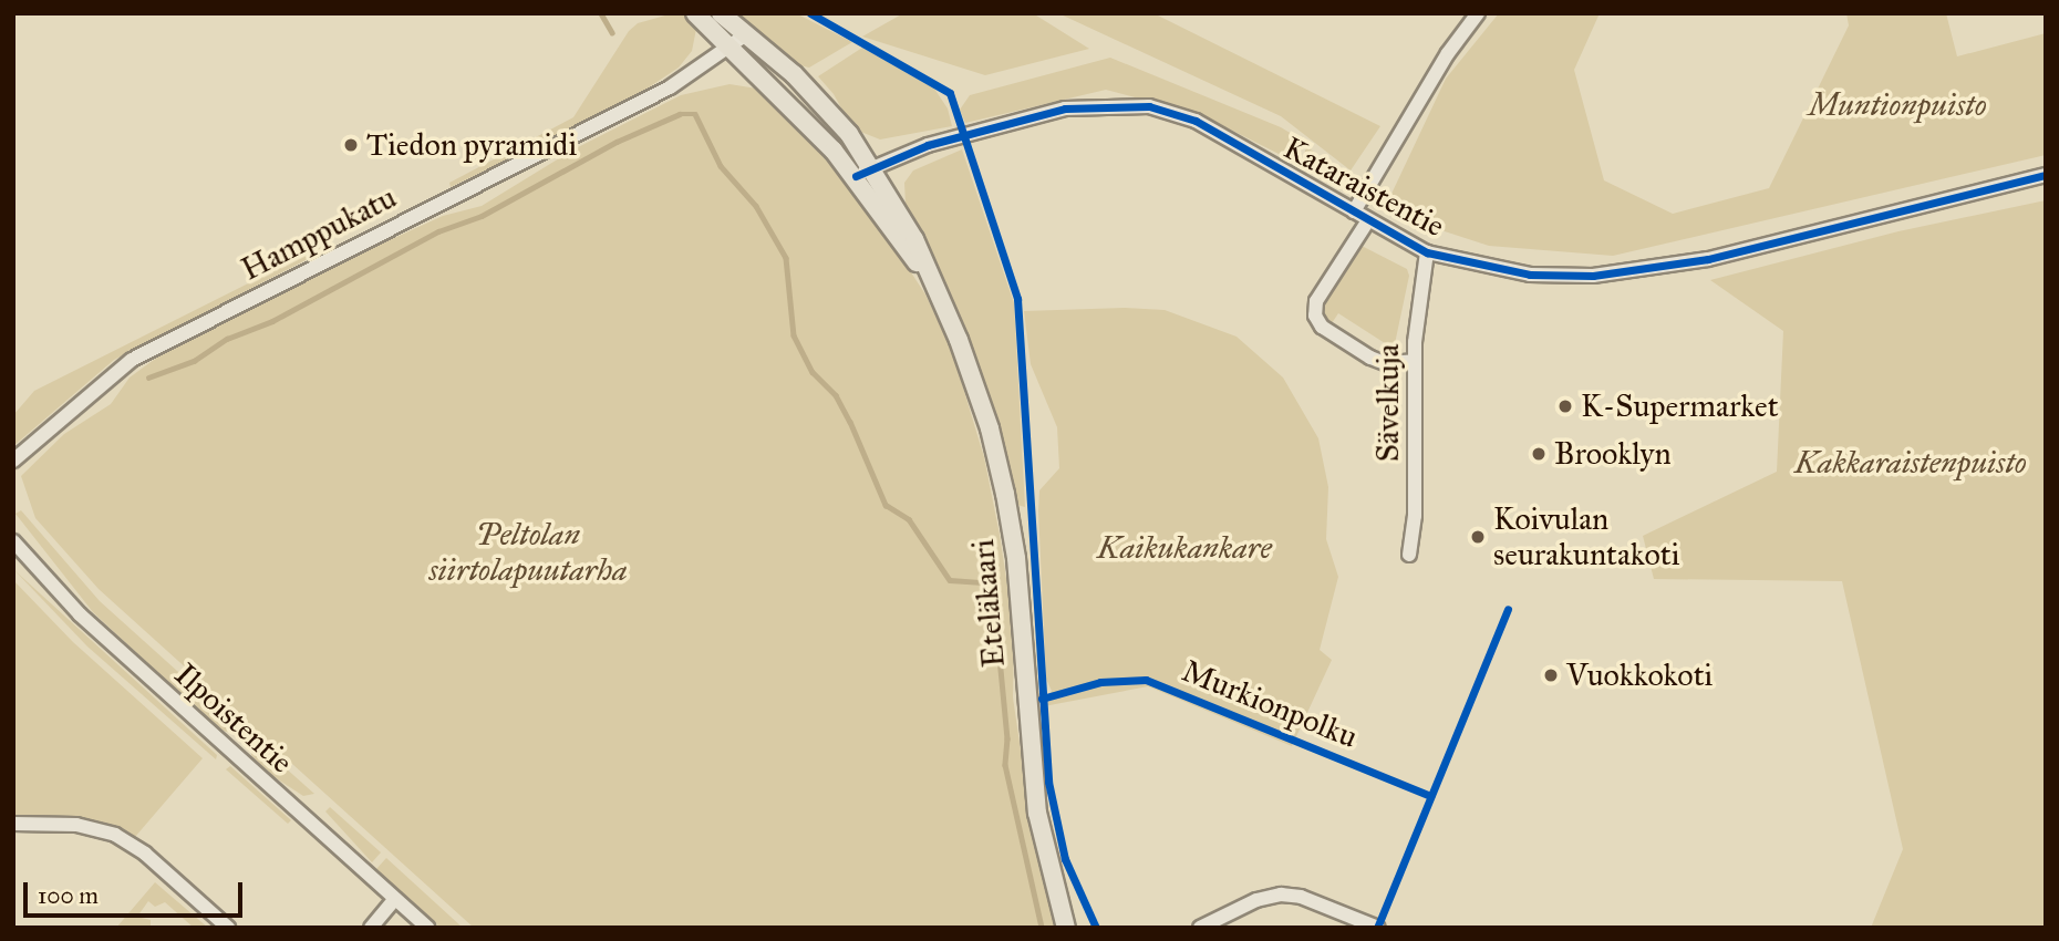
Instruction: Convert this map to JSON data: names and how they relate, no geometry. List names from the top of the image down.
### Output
{
  "streets": {
    "main road": ["Eteläkaari"],
    "street": [
      "Kataraistentie",
      "Hamppukatu",
      "Sävelkuja",
      "Ilpoistentie"
    ],
    "cycle path": ["Murkionpolku"]
  },
  "crossings": [
    ["Kataraistentie", "Sävelkuja"],
    ["Kataraistentie", "Eteläkaari"],
    ["Hamppukatu", "Eteläkaari"]
  ],
  "parks": [
    "Muntionpuisto",
    "Kakkaraistenpuisto",
    "Peltolan siirtolapuutarha",
    "Kaikukankare"
  ],
  "places": [
    "Tiedon pyramidi",
    "K-Supermarket",
    "Brooklyn",
    "Koivulan seurakuntakoti",
    "Vuokkokoti"
  ],
  "scale_bar": "100 m"
}
